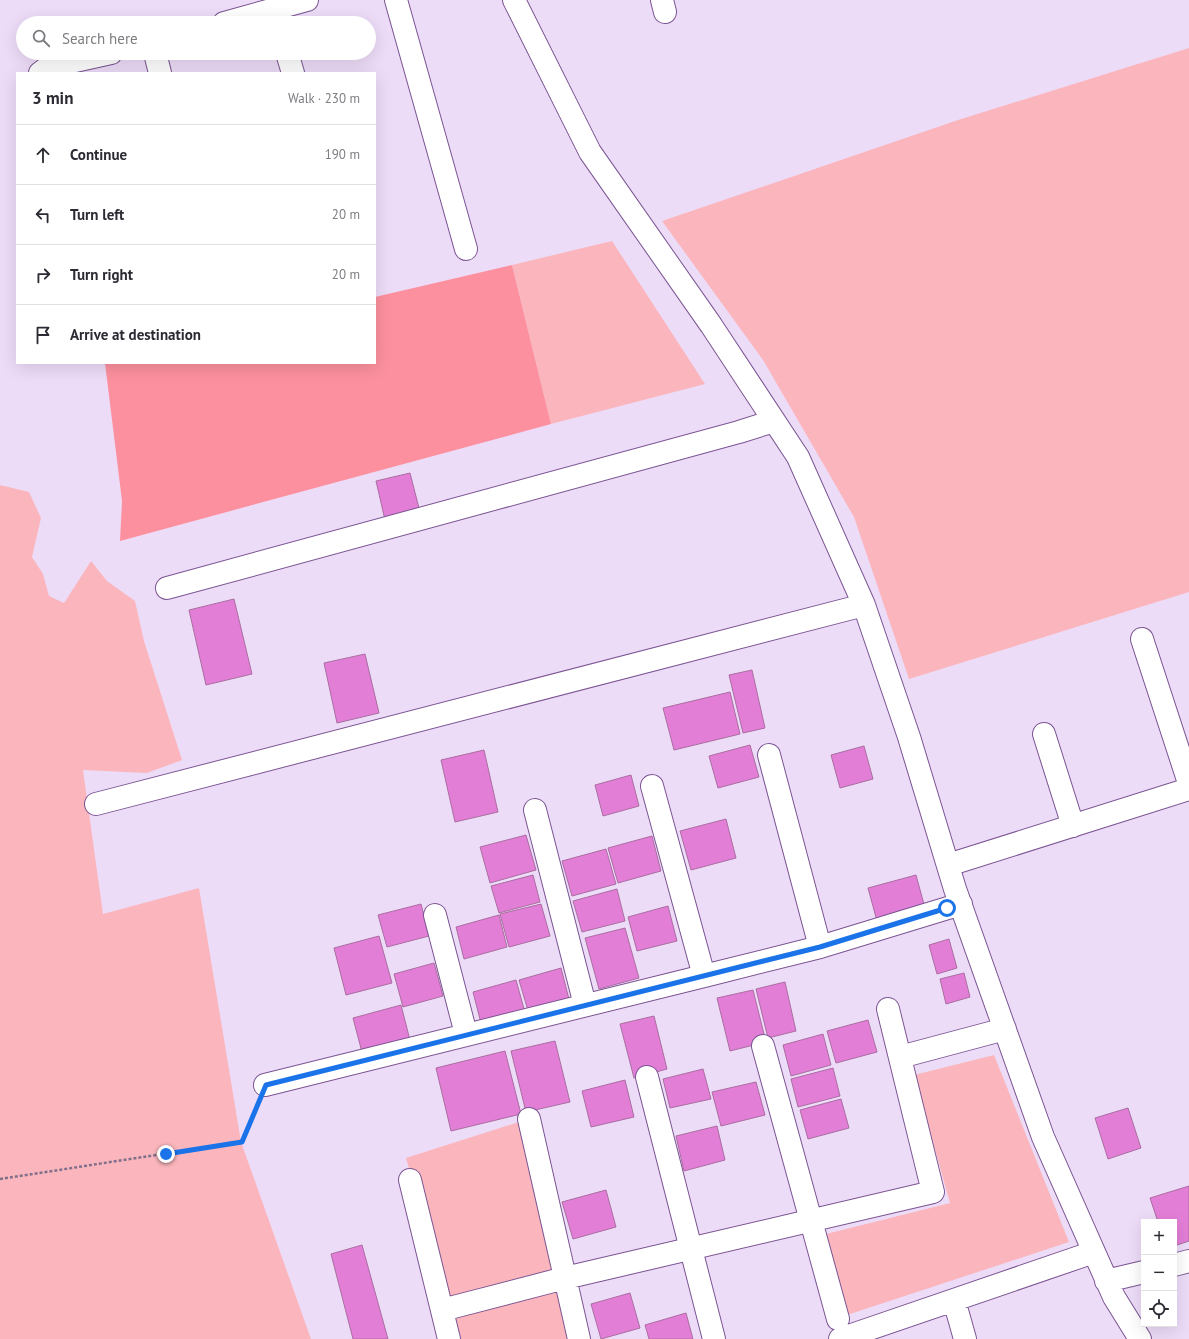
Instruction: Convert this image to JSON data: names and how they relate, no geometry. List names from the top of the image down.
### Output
{
  "page": {
    "search": "Search here",
    "heading": ["3 min", "Walk · 230 m"],
    "list": [
      ["Continue", "190 m"],
      ["Turn left", "20 m"],
      ["Turn right", "20 m"],
      "Arrive at destination"
    ],
    "map_buttons": ["+", "−"]
  }
}
